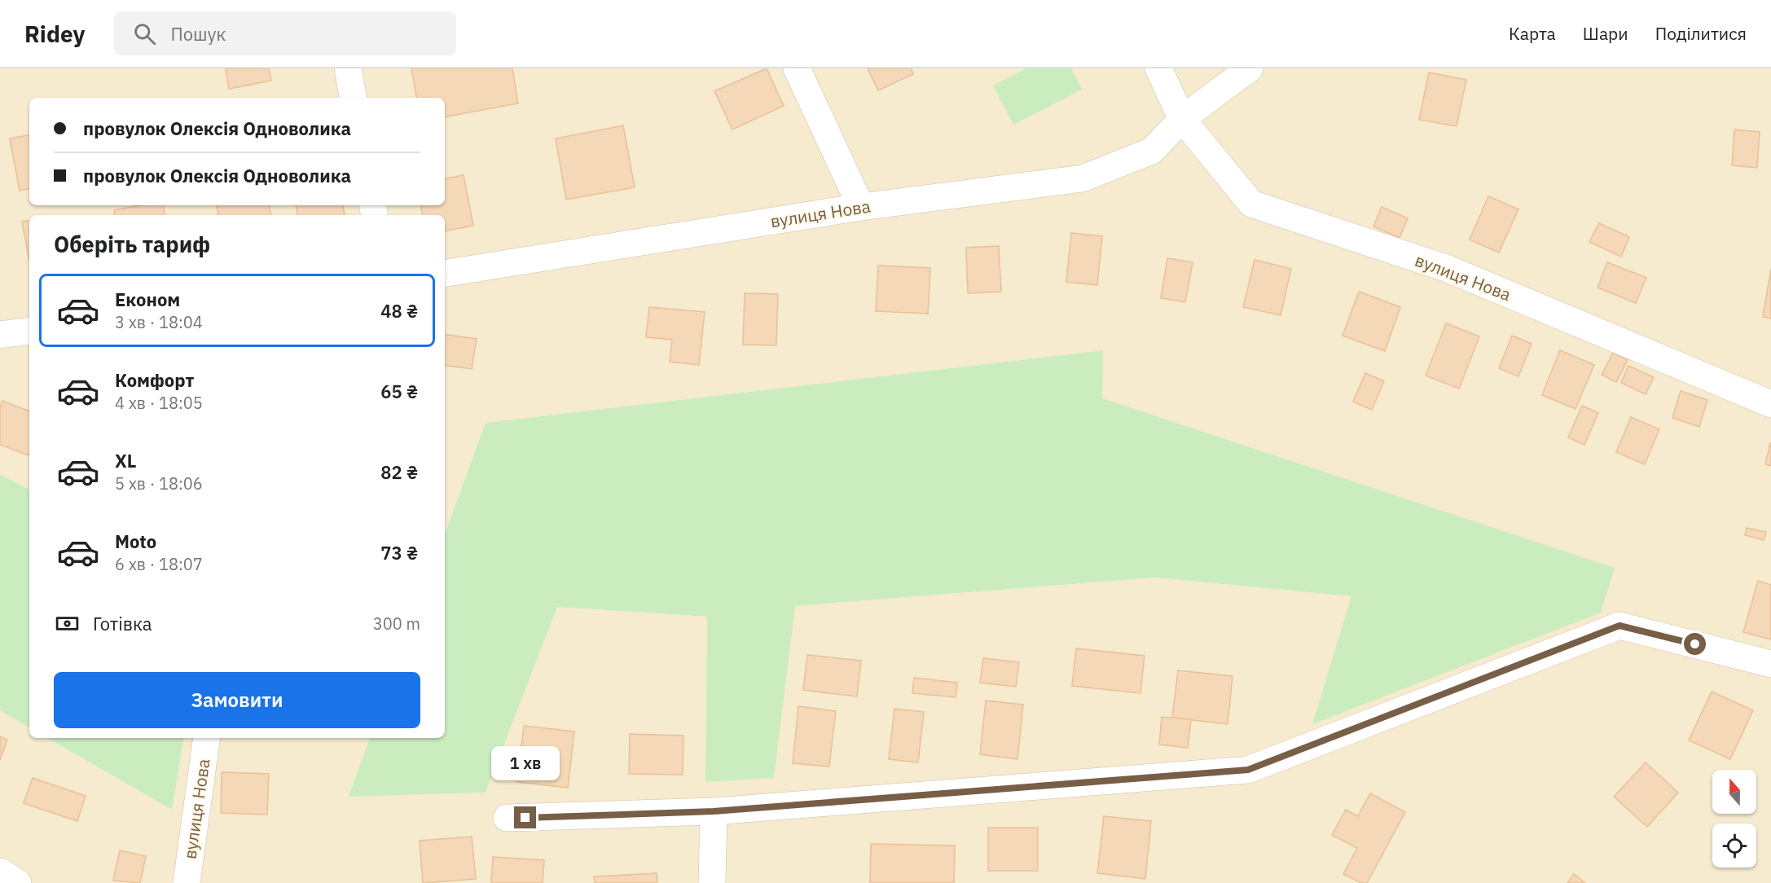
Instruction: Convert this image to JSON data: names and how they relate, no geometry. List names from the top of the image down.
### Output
{
  "streets": {
    "street": ["вулиця Нова"]
  },
  "north": "top",
  "page": {
    "header": "Ridey",
    "search": "Пошук",
    "nav": ["Карта", "Шари", "Поділитися"],
    "banner": ["провулок Олексія Одноволика", "провулок Олексія Одноволика"],
    "heading": "Оберіть тариф",
    "list": [
      {
        "name": "Економ",
        "note": "3 хв · 18:04",
        "value": "48 ₴"
      },
      {
        "name": "Комфорт",
        "note": "4 хв · 18:05",
        "value": "65 ₴"
      },
      {
        "name": "XL",
        "note": "5 хв · 18:06",
        "value": "82 ₴"
      },
      {
        "name": "Moto",
        "note": "6 хв · 18:07",
        "value": "73 ₴"
      }
    ],
    "pay": ["Готівка", "300 m"],
    "buttons": "Замовити",
    "bubble": "1 хв"
  }
}
